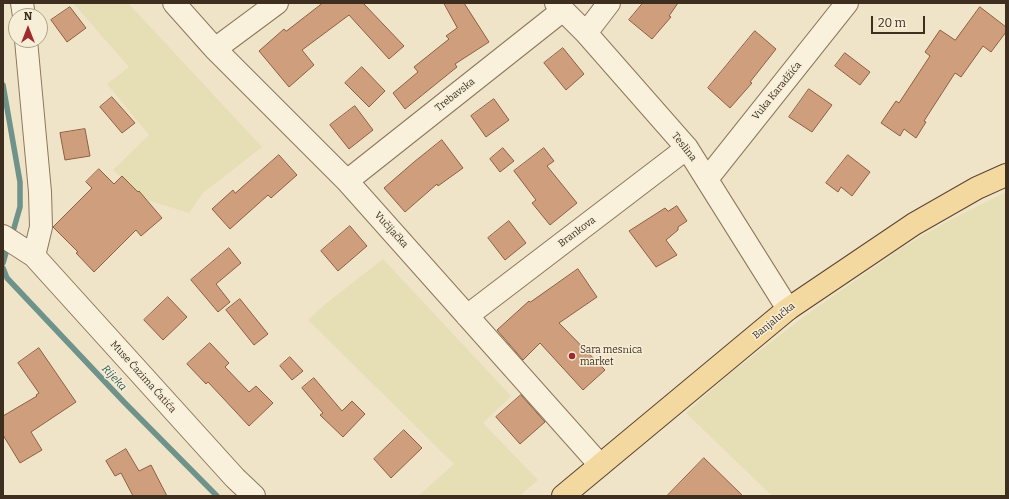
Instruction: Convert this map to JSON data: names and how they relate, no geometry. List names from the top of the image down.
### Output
{
  "streets": {
    "main road": ["Banjalučka"],
    "street": [
      "Vuka Karadžića",
      "Trebavska",
      "Teslina",
      "Vučijačka",
      "Brankova",
      "Muse Ćazima Ćatića"
    ]
  },
  "crossings": [
    ["Vuka Karadžića", "Teslina"],
    ["Trebavska", "Teslina"],
    ["Trebavska", "Vučijačka"],
    ["Teslina", "Brankova"],
    ["Teslina", "Banjalučka"],
    ["Vučijačka", "Brankova"],
    ["Vučijačka", "Banjalučka"]
  ],
  "water": ["Rijeka"],
  "places": ["Sara mesnica market"],
  "scale_bar": "20 m",
  "north": "top"
}
